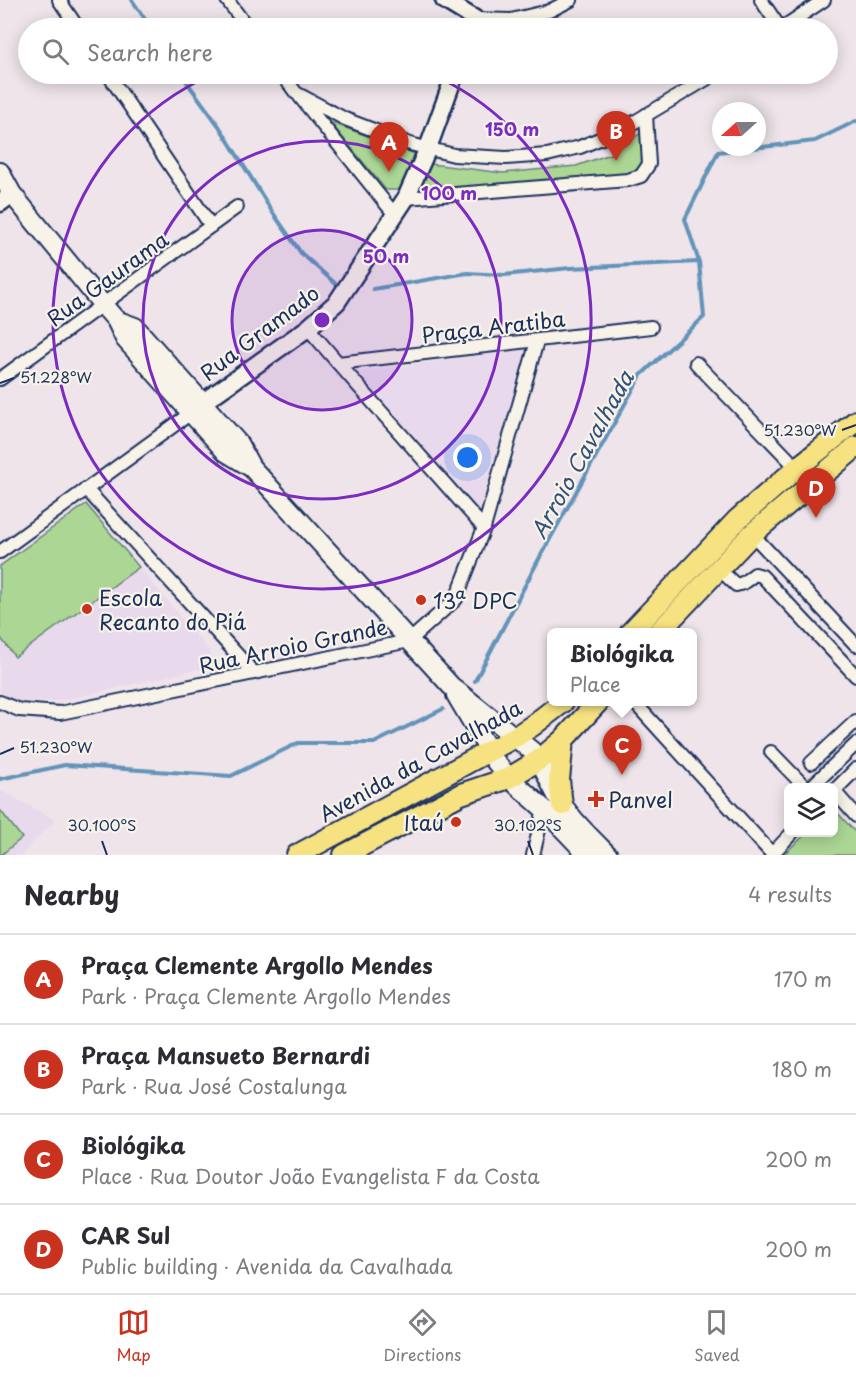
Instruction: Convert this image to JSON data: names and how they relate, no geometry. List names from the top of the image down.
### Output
{
  "streets": {
    "main road": ["Avenida da Cavalhada"],
    "street": [
      "Rua Gaurama",
      "Praça Aratiba",
      "Rua Gramado",
      "Rua Arroio Grande"
    ]
  },
  "crossings": [
    ["Praça Aratiba", "Rua Arroio Grande"]
  ],
  "water": ["Arroio Cavalhada"],
  "places": {
    "other": ["13ª DPC", "Escola Recanto do Piá", "Itaú"],
    "health": ["Panvel"]
  },
  "north": "left",
  "page": {
    "search": "Search here",
    "pins": [
      "B",
      "A",
      "D",
      "C"
    ],
    "popup": ["Biológika", "Place"],
    "heading": ["Nearby", "4 results"],
    "list": [
      {
        "mark": "A",
        "name": "Praça Clemente Argollo Mendes",
        "note": "Park · Praça Clemente Argollo Mendes",
        "value": "170 m"
      },
      {
        "mark": "B",
        "name": "Praça Mansueto Bernardi",
        "note": "Park · Rua José Costalunga",
        "value": "180 m"
      },
      {
        "mark": "C",
        "name": "Biológika",
        "note": "Place · Rua Doutor João Evangelista F da Costa",
        "value": "200 m"
      },
      {
        "mark": "D",
        "name": "CAR Sul",
        "note": "Public building · Avenida da Cavalhada",
        "value": "200 m"
      }
    ],
    "nav": ["Map", "Directions", "Saved"]
  },
  "coordinates": [
    "51.228°W",
    "51.230°W",
    "30.100°S",
    "30.102°S"
  ],
  "rings": ["150 m", "100 m", "50 m"]
}
